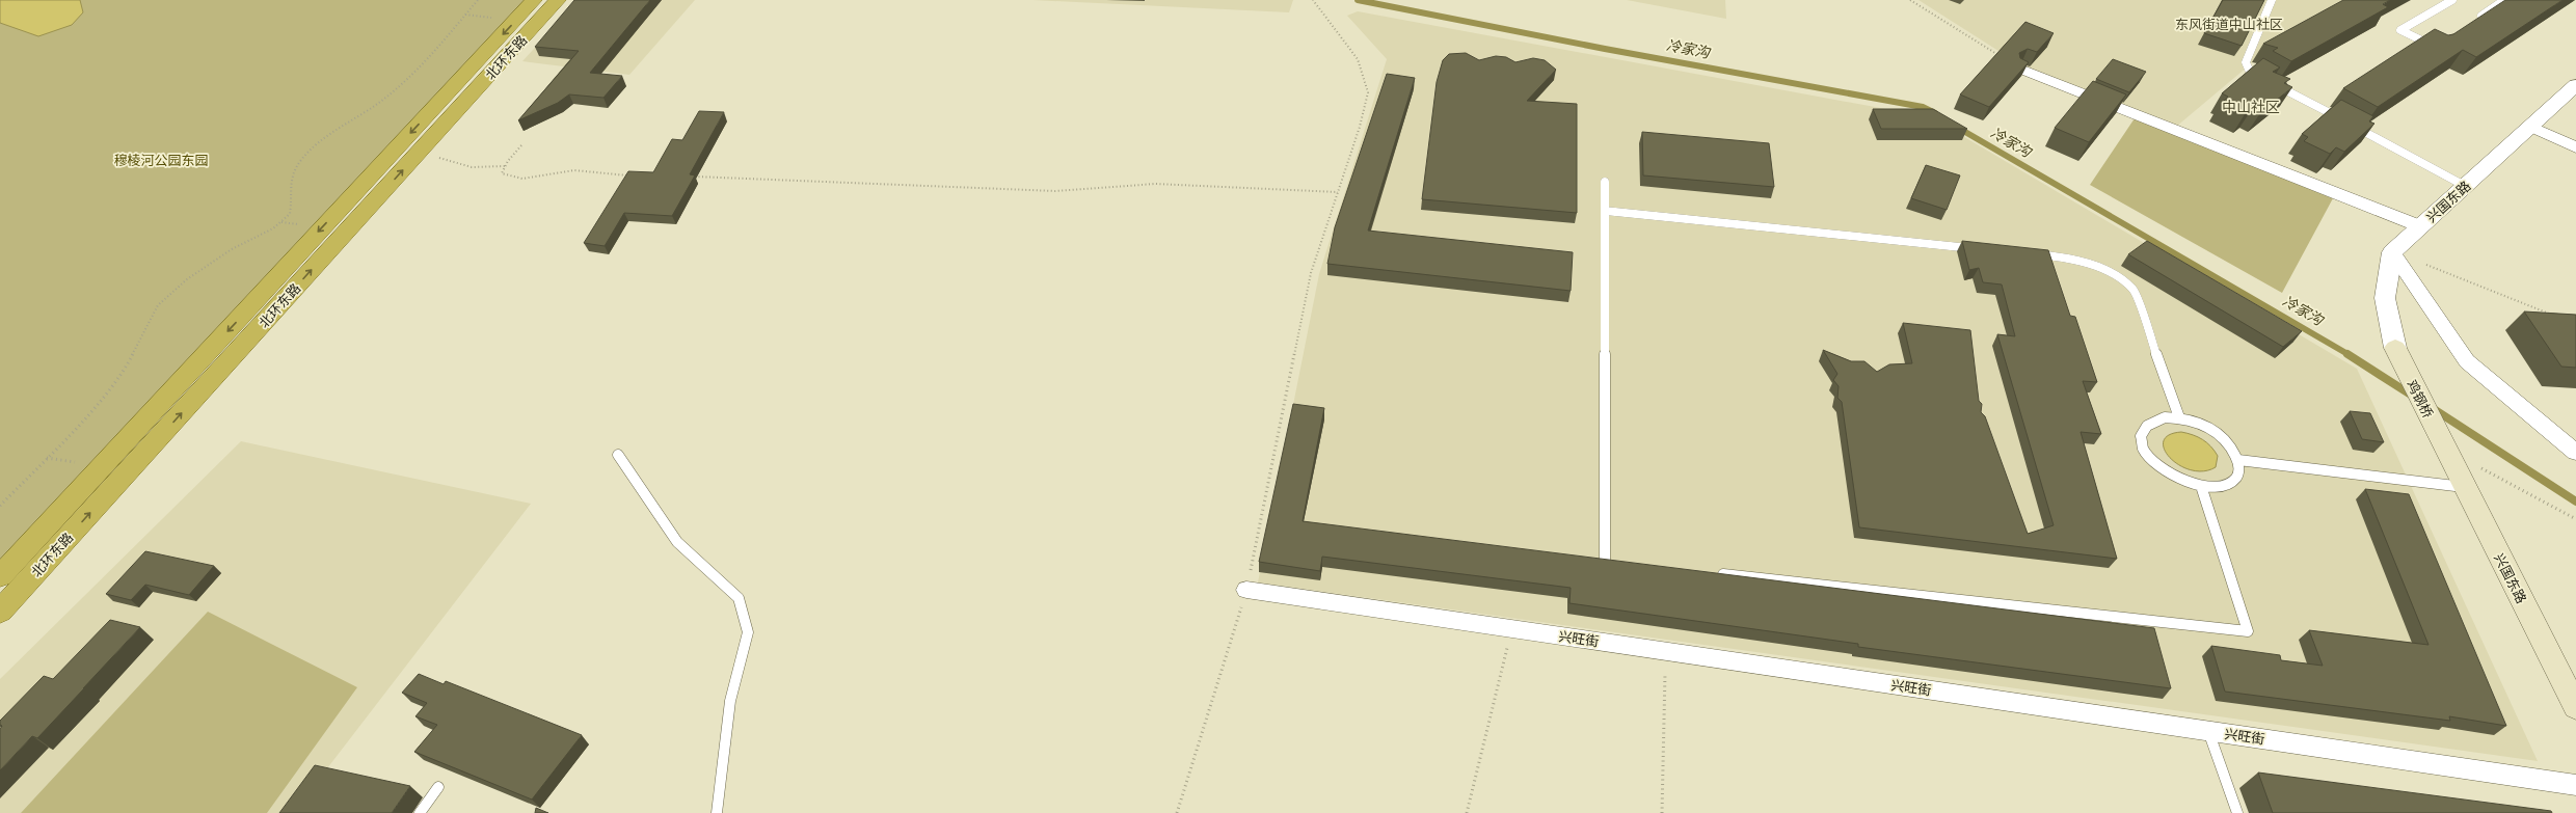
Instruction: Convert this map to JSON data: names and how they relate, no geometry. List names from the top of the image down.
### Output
{
  "streets": {
    "highway": ["北环东路"],
    "main road": ["兴国东路", "鸡钢桥"],
    "street": ["兴旺街"]
  },
  "crossings": [
    ["兴国东路", "鸡钢桥"]
  ],
  "districts": ["东风街道中山社区", "中山社区"],
  "water": ["冷家沟"],
  "parks": ["穆棱河公园东园"]
}
